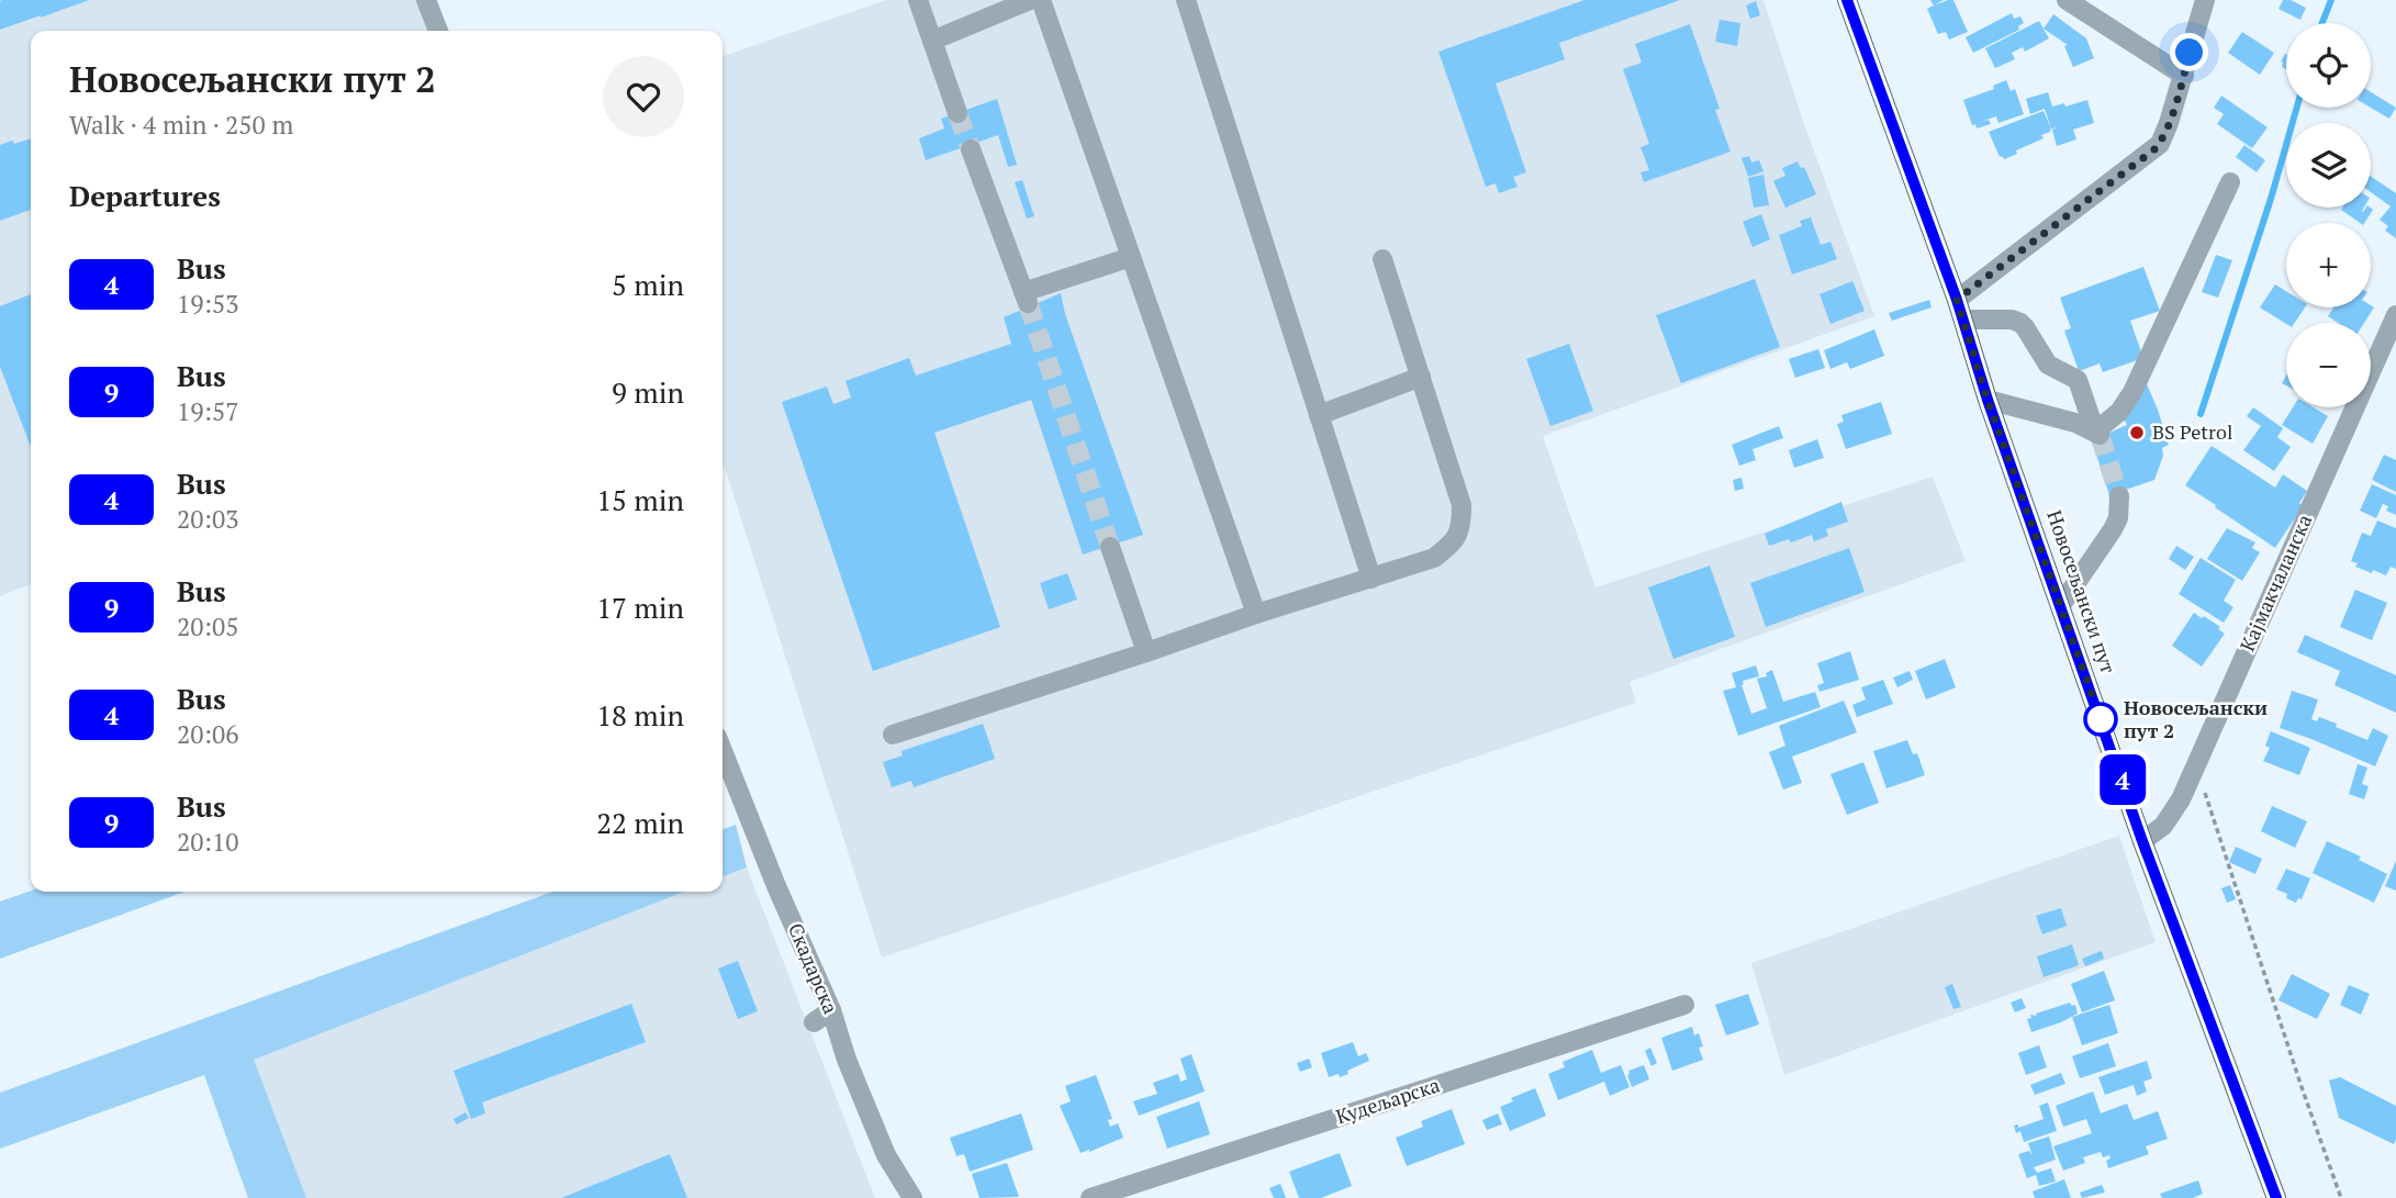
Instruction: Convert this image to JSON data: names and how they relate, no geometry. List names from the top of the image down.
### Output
{
  "streets": {
    "main road": ["Новосељански пут"],
    "street": ["Кајмакчаланска", "Скадарска", "Кудељарска"]
  },
  "crossings": [
    ["Кајмакчаланска", "Новосељански пут"]
  ],
  "places": ["BS Petrol", "Новосељански пут 2"],
  "lines": ["bus line 4"],
  "page": {
    "on_map": "4",
    "map_buttons": ["+", "−"],
    "heading": [
      ["Новосељански пут 2", "Walk · 4 min · 250 m"],
      "Departures"
    ],
    "list": [
      {
        "mark": "4",
        "name": "Bus",
        "note": "19:53",
        "value": "5 min"
      },
      {
        "mark": "9",
        "name": "Bus",
        "note": "19:57",
        "value": "9 min"
      },
      {
        "mark": "4",
        "name": "Bus",
        "note": "20:03",
        "value": "15 min"
      },
      {
        "mark": "9",
        "name": "Bus",
        "note": "20:05",
        "value": "17 min"
      },
      {
        "mark": "4",
        "name": "Bus",
        "note": "20:06",
        "value": "18 min"
      },
      {
        "mark": "9",
        "name": "Bus",
        "note": "20:10",
        "value": "22 min"
      }
    ]
  }
}
